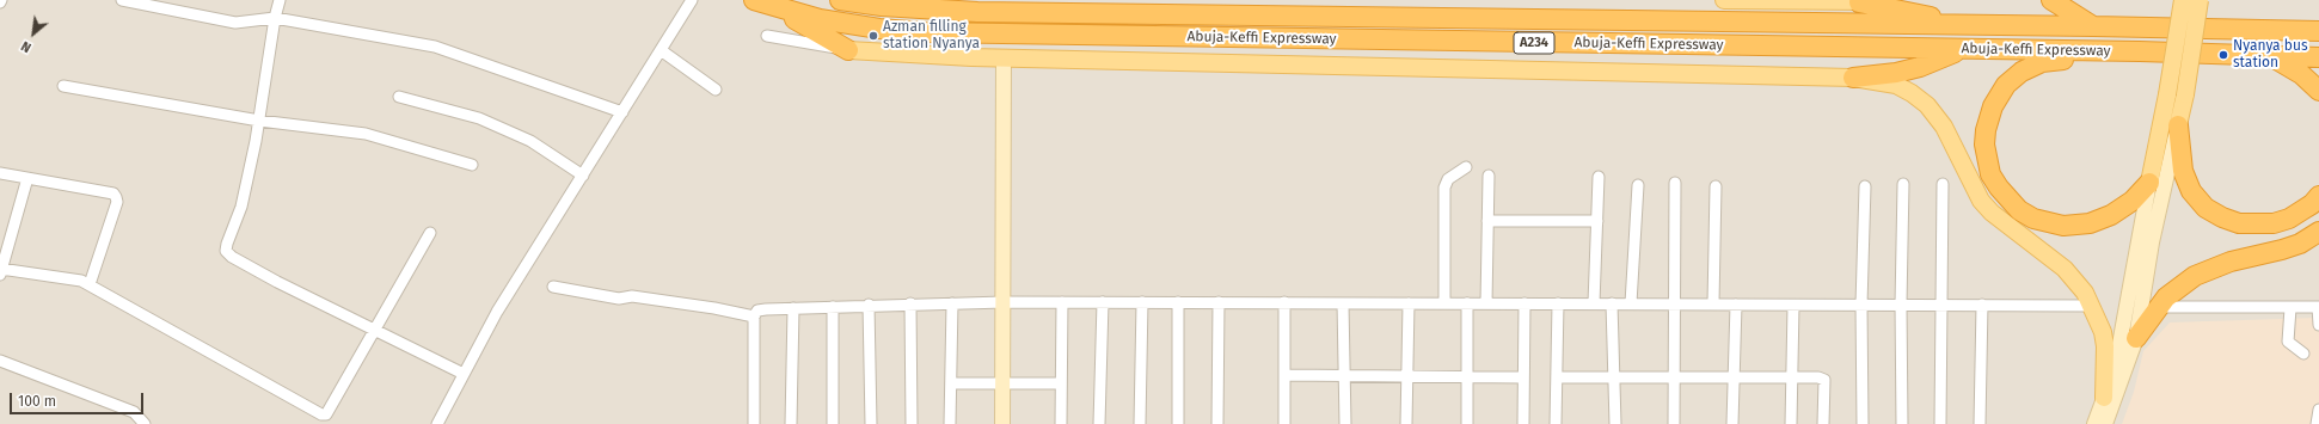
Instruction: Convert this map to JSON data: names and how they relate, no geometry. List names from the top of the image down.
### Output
{
  "streets": {
    "highway": ["Abuja-Keffi Expressway", "A234"]
  },
  "places": ["Azman filling station Nyanya", "Nyanya bus station"],
  "scale_bar": "100 m",
  "north": "bottom left"
}
